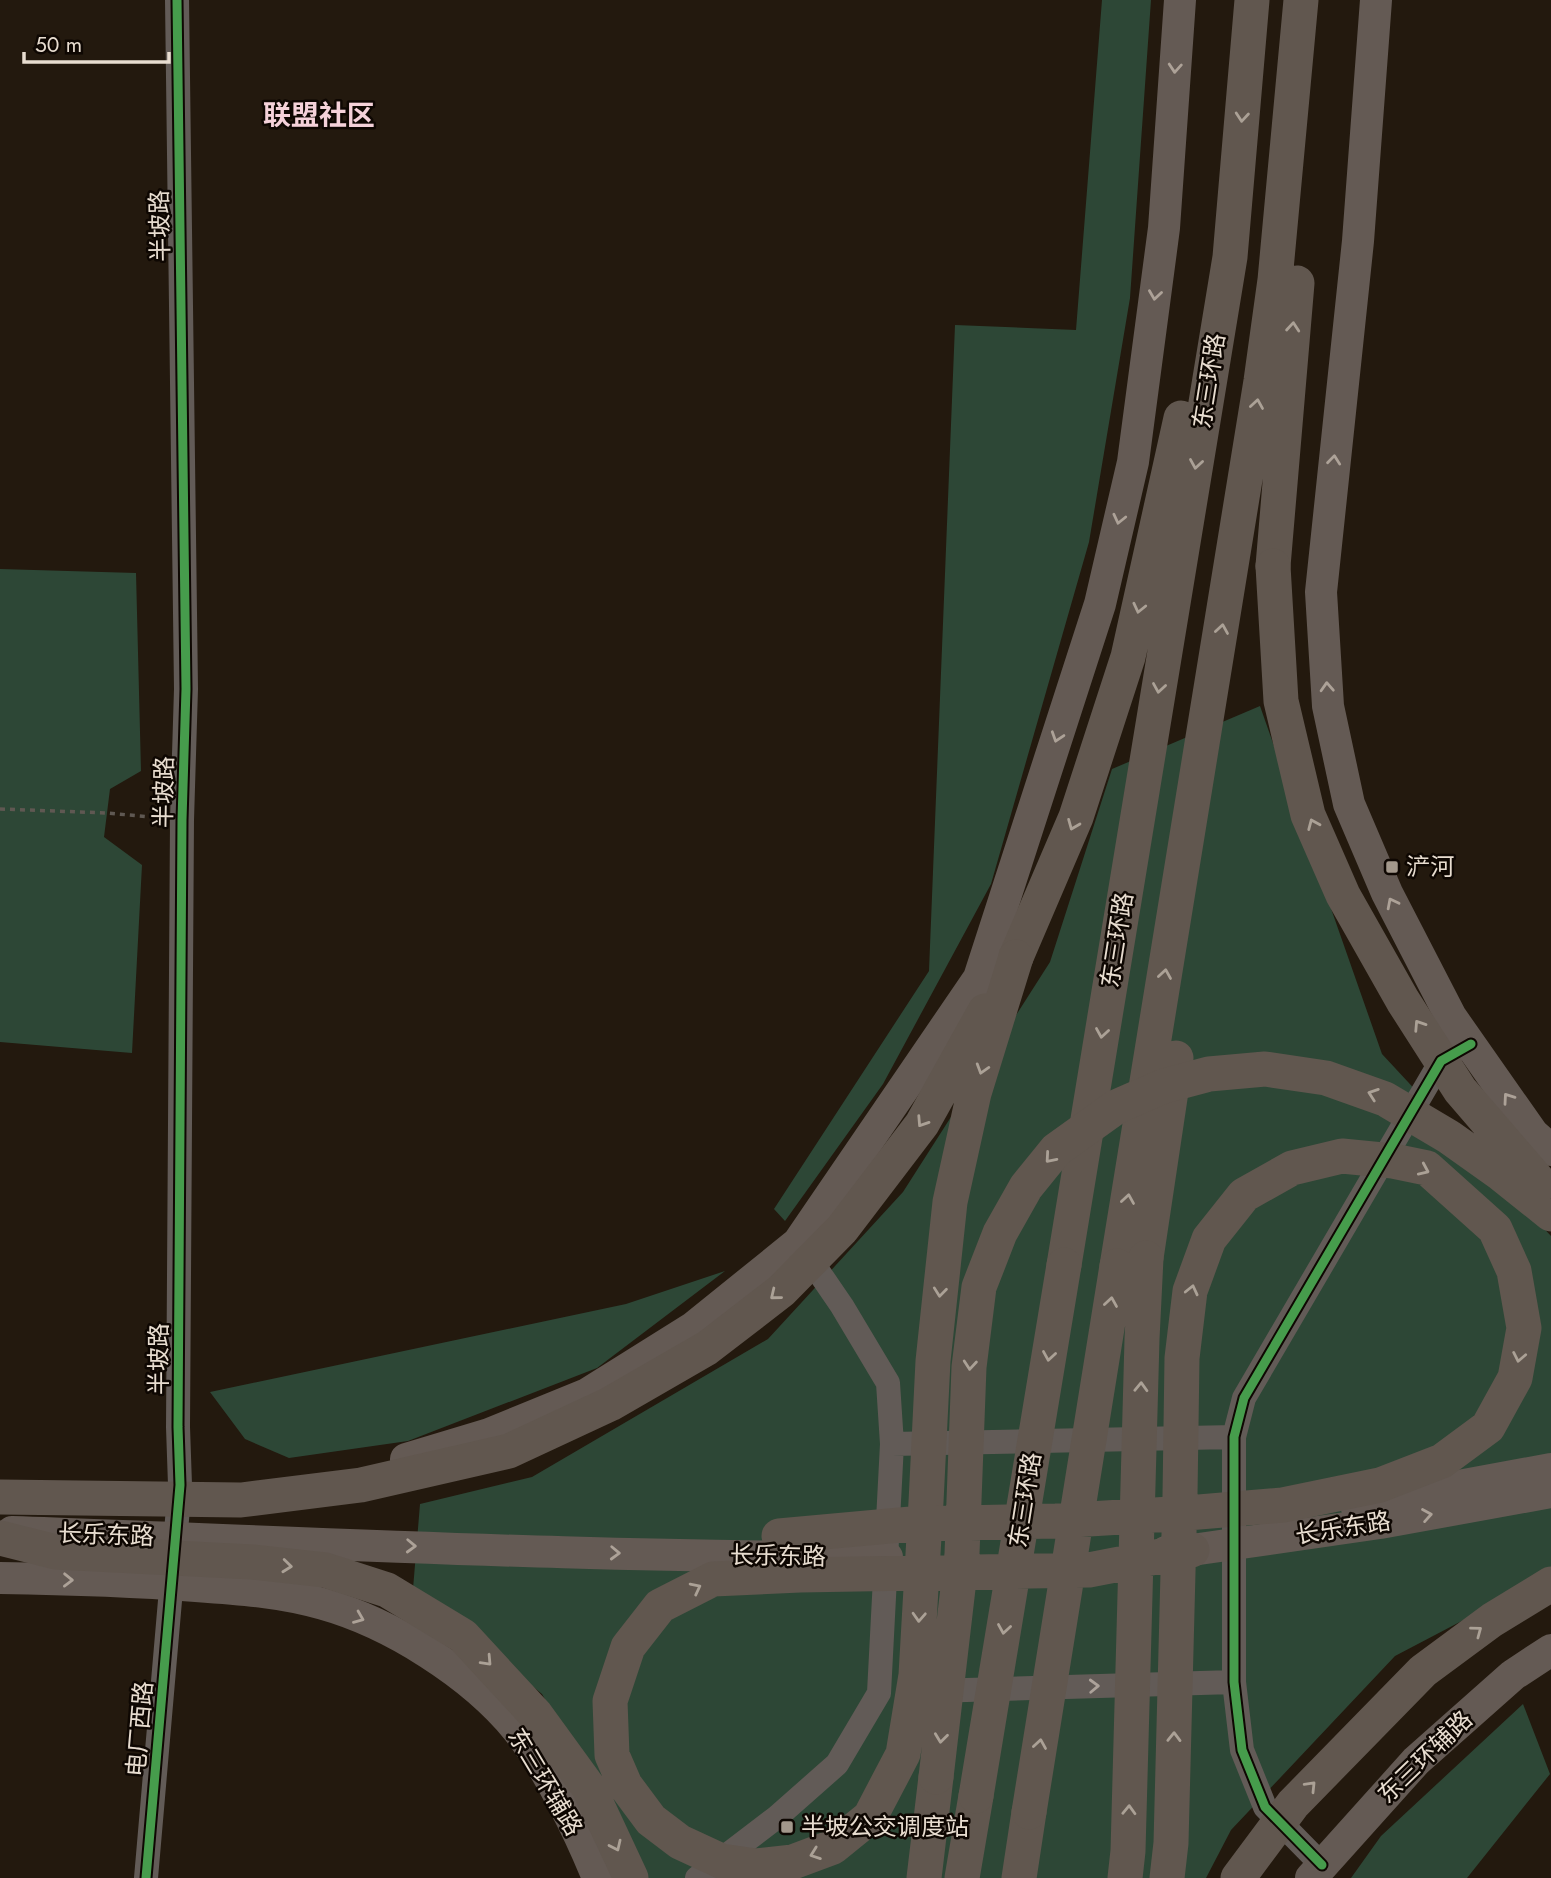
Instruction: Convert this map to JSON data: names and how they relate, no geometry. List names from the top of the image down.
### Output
{
  "streets": {
    "highway": ["东三环路"],
    "main road": ["长乐东路", "东三环辅路"],
    "street": ["半坡路", "电厂西路"]
  },
  "crossings": [
    ["半坡路", "电厂西路"],
    ["半坡路", "东三环辅路"],
    ["电厂西路", "东三环辅路"]
  ],
  "one_way": ["东三环辅路"],
  "districts": ["联盟社区"],
  "places": {
    "transit": ["浐河", "半坡公交调度站"]
  },
  "scale_bar": "50 m"
}
